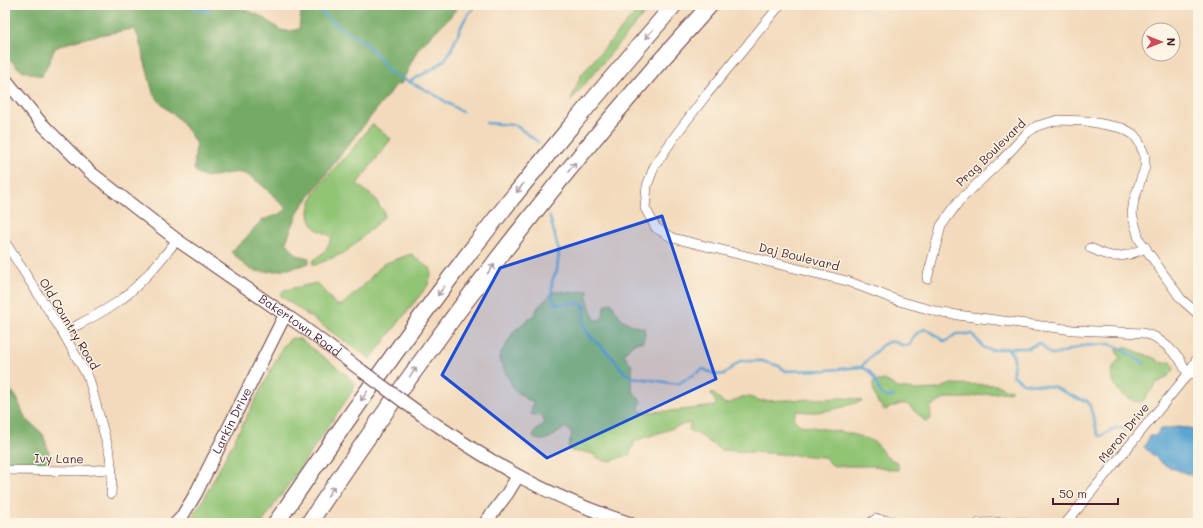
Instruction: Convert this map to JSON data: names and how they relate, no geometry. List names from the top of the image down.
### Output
{
  "streets": {
    "main road": ["Bakertown Road", "Larkin Drive"],
    "street": [
      "Prag Boulevard",
      "Daj Boulevard",
      "Old Country Road",
      "Meron Drive",
      "Ivy Lane"
    ]
  },
  "crossings": [
    ["Daj Boulevard", "Meron Drive"],
    ["Old Country Road", "Ivy Lane"],
    ["Bakertown Road", "Larkin Drive"]
  ],
  "scale_bar": "50 m",
  "north": "right"
}
